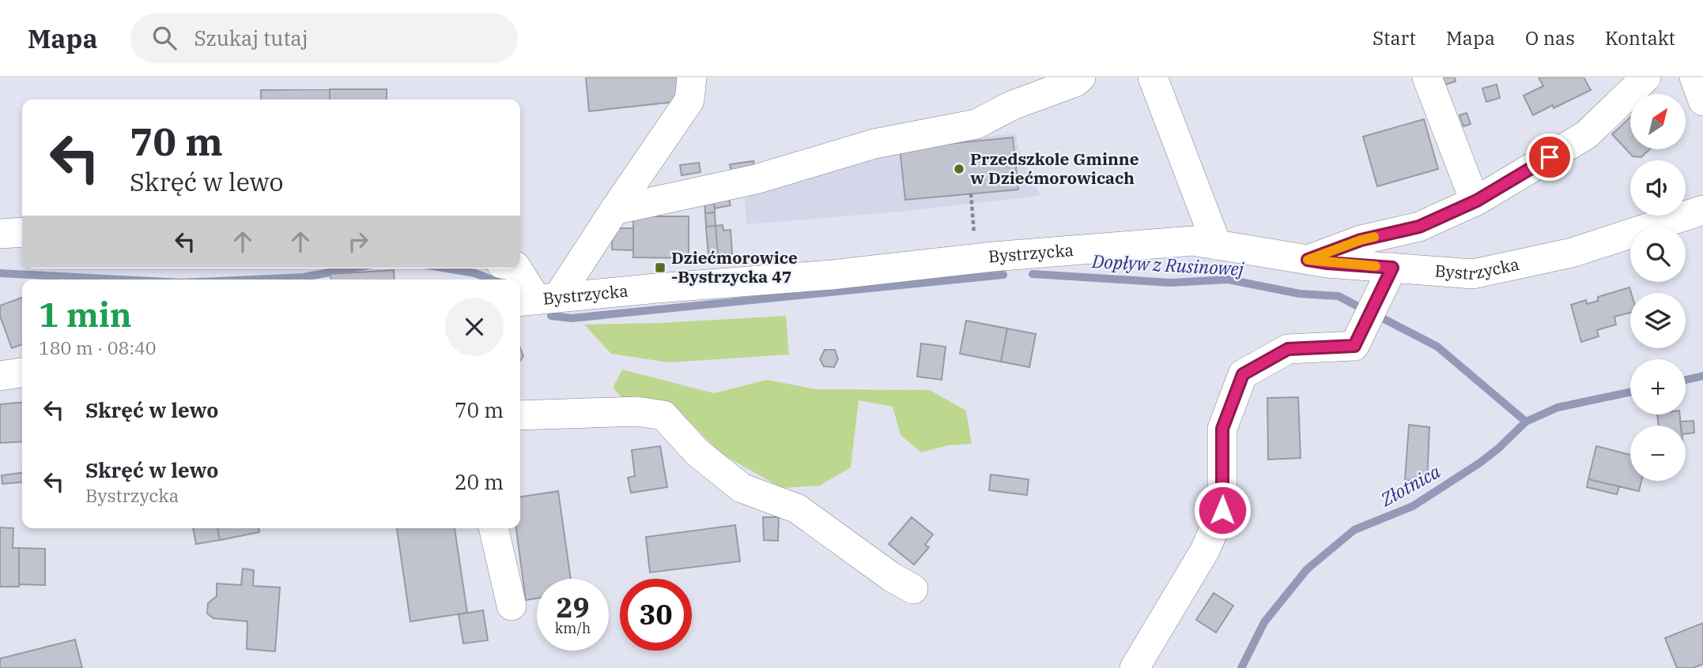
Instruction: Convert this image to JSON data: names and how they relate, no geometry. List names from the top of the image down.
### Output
{
  "streets": {
    "street": ["Bystrzycka"]
  },
  "water": ["Dopływ z Rusinowej", "Złotnica"],
  "places": {
    "other": ["Przedszkole Gminne w Dziećmorowicach"],
    "transit": ["Dziećmorowice -Bystrzycka 47"]
  },
  "north": "top right",
  "page": {
    "header": "Mapa",
    "search": "Szukaj tutaj",
    "nav": [
      "Start",
      "Mapa",
      "O nas",
      "Kontakt"
    ],
    "map_buttons": ["+", "−"],
    "turn": ["70 m", "Skręć w lewo"],
    "heading": ["1 min", "180 m · 08:40"],
    "list": [
      {
        "name": "Skręć w lewo",
        "value": "70 m"
      },
      {
        "name": "Skręć w lewo",
        "note": "Bystrzycka",
        "value": "20 m"
      }
    ],
    "speed": "29 km/h",
    "limit": "30"
  }
}
